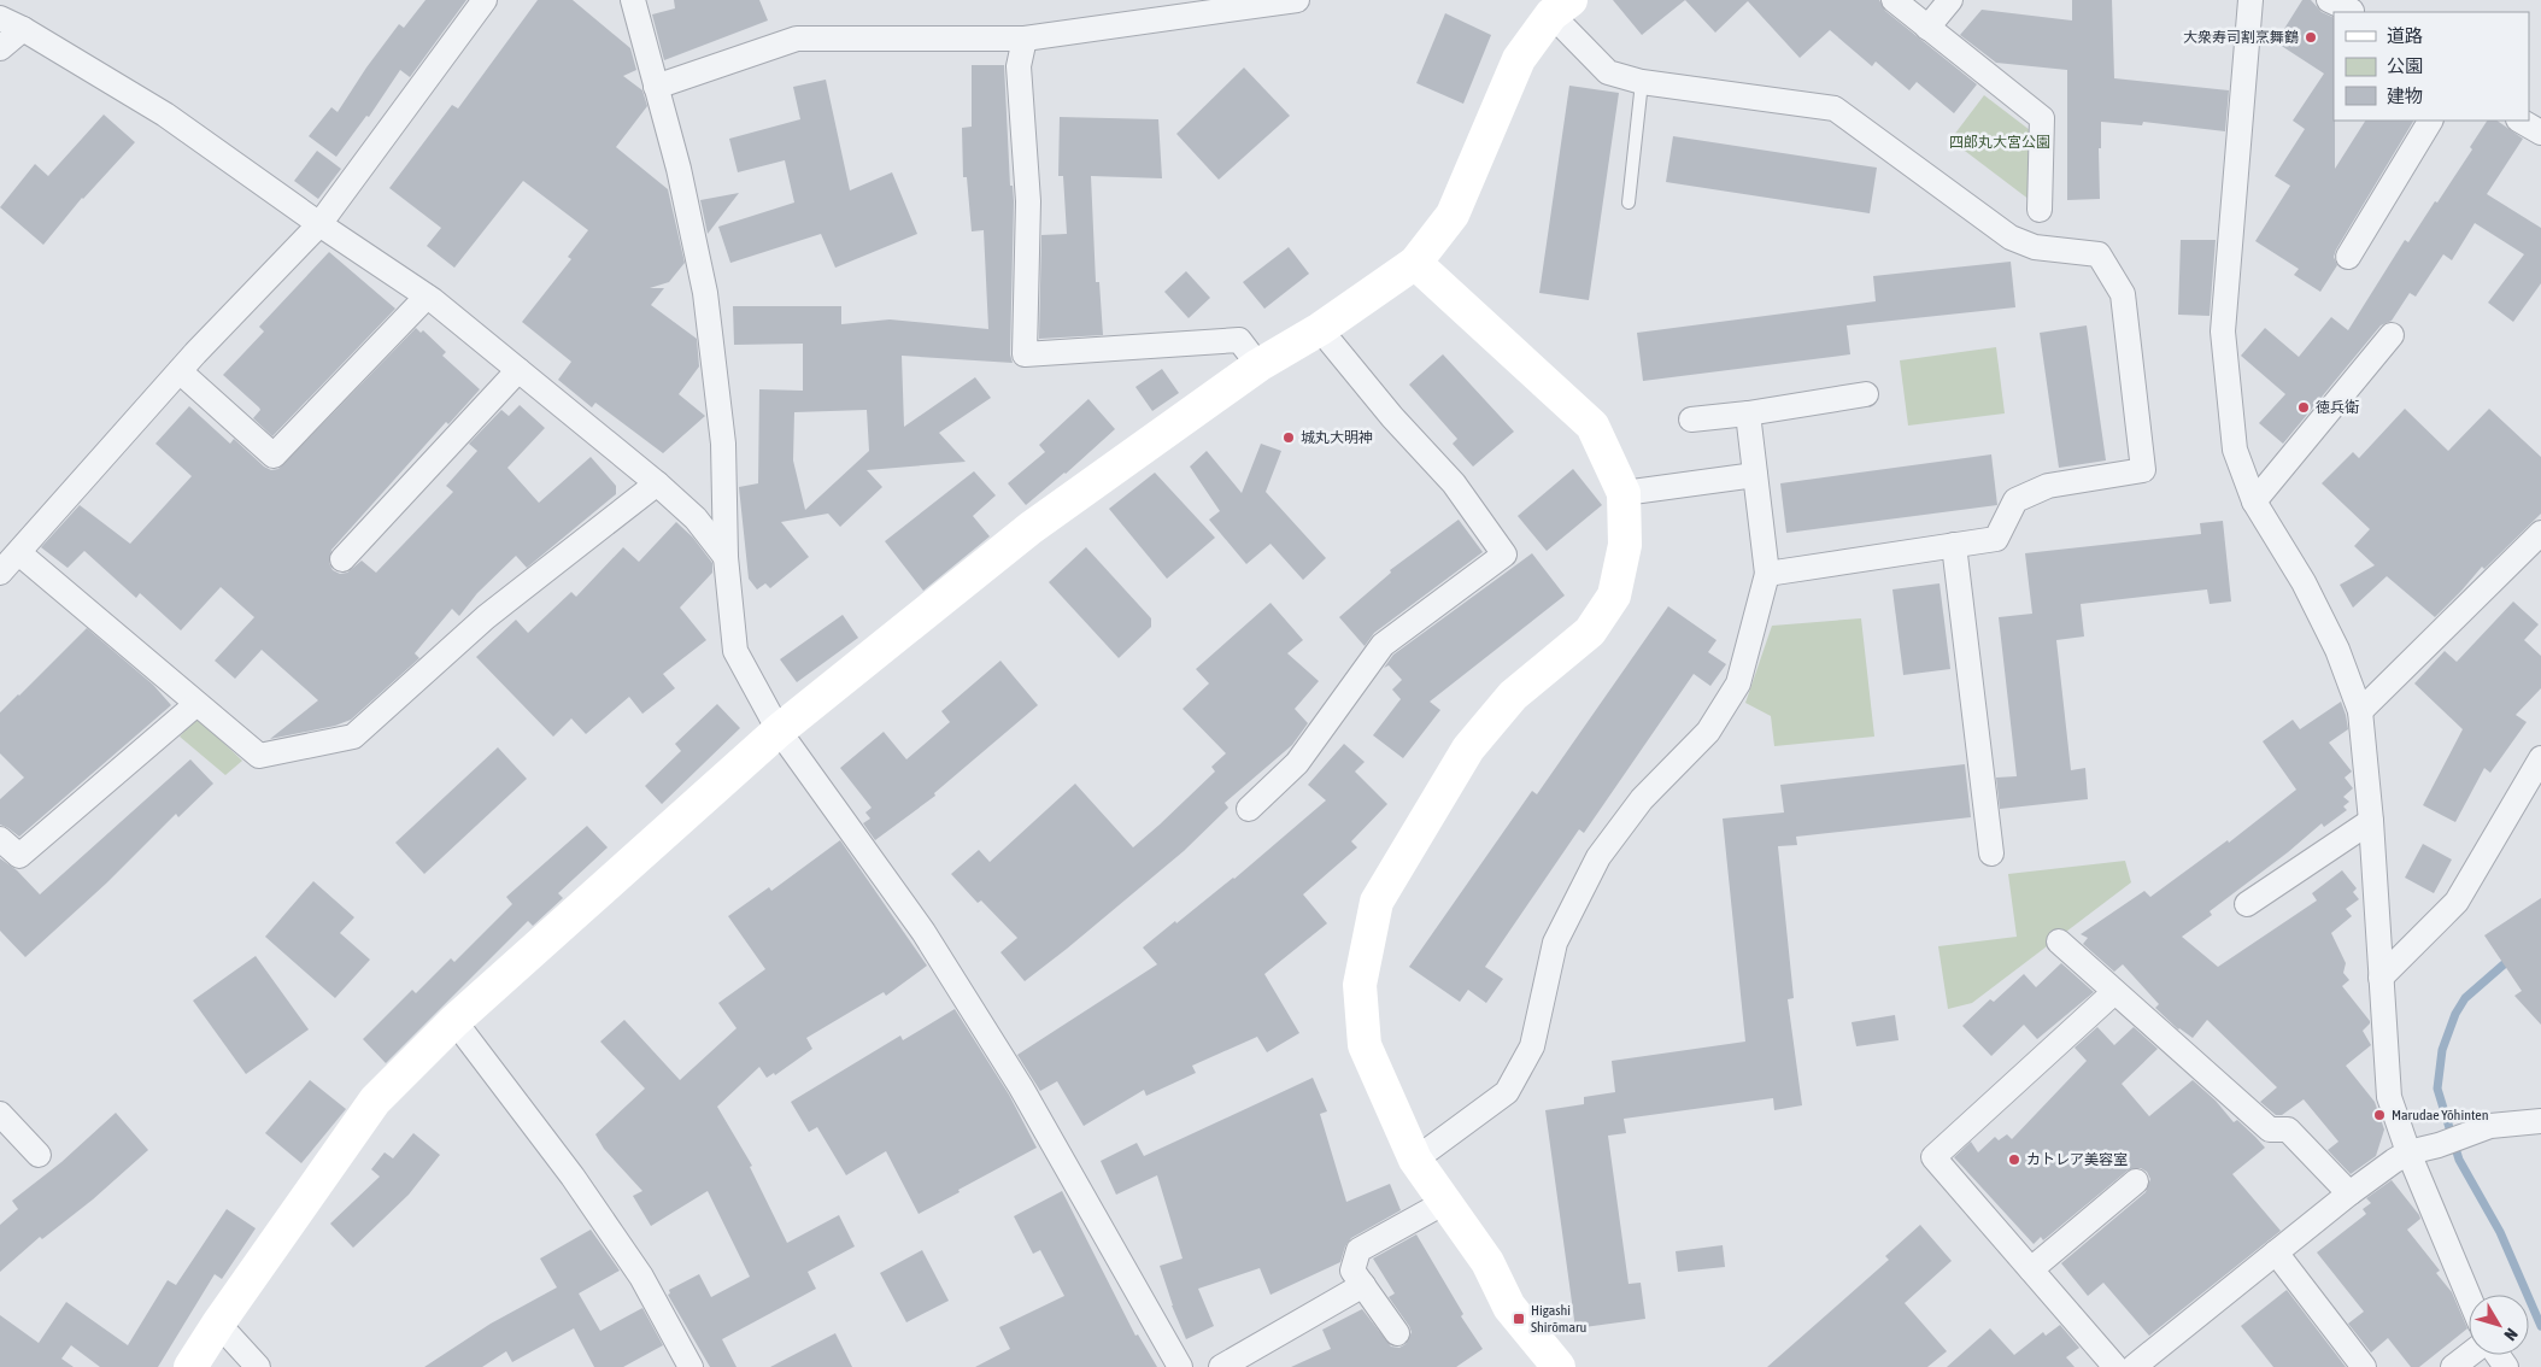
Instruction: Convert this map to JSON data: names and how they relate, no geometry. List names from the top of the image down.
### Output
{
  "parks": ["四郎丸大宮公園"],
  "places": {
    "other": [
      "大衆寿司割烹舞鶴",
      "徳兵衛",
      "城丸大明神",
      "Marudae Yōhinten",
      "カトレア美容室"
    ],
    "transit": ["Higashi Shirōmaru"]
  },
  "legend": ["道路", "公園", "建物"],
  "north": "bottom right"
}
